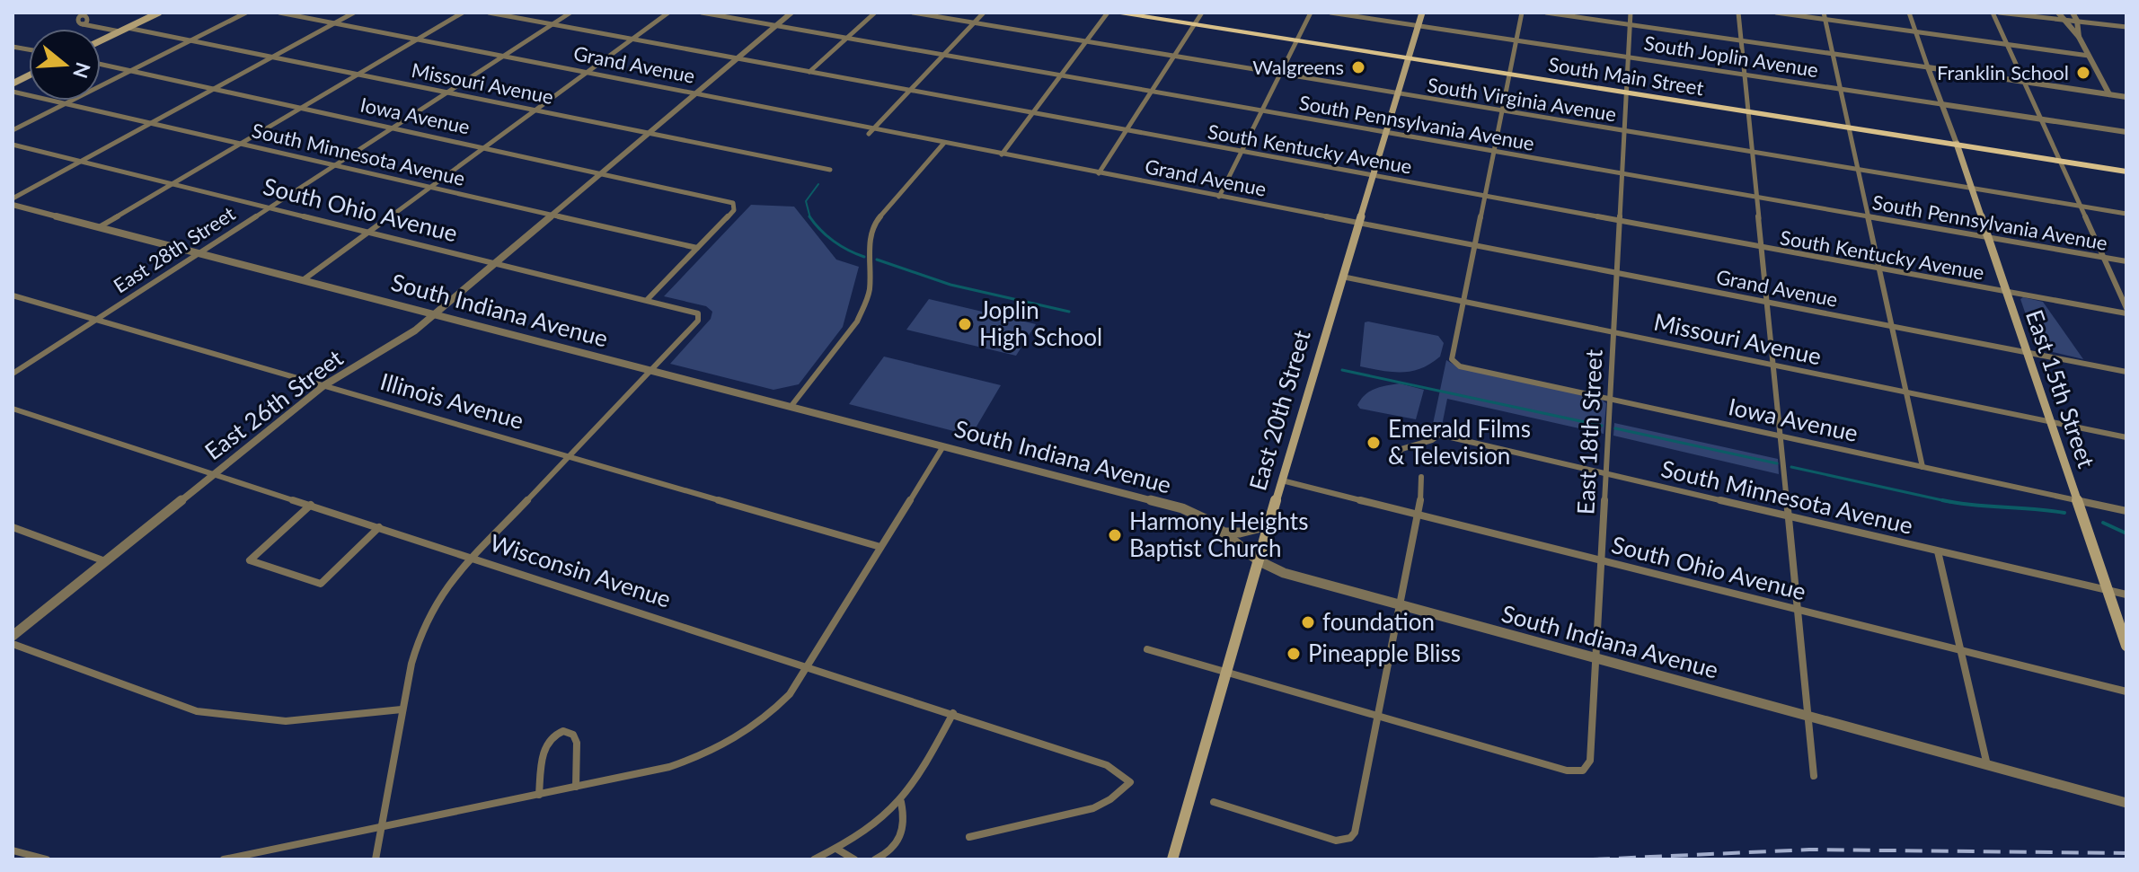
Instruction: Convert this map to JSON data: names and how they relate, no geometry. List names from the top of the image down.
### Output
{
  "streets": {
    "main road": ["South Main Street", "East 15th Street", "East 20th Street"],
    "street": [
      "South Joplin Avenue",
      "Grand Avenue",
      "Missouri Avenue",
      "South Virginia Avenue",
      "Iowa Avenue",
      "South Pennsylvania Avenue",
      "South Kentucky Avenue",
      "South Minnesota Avenue",
      "South Ohio Avenue",
      "East 28th Street",
      "South Indiana Avenue",
      "Illinois Avenue",
      "East 26th Street",
      "East 18th Street",
      "Wisconsin Avenue"
    ]
  },
  "crossings": [
    ["South Joplin Avenue", "East 20th Street"],
    ["South Joplin Avenue", "East 18th Street"],
    ["Grand Avenue", "East 28th Street"],
    ["Grand Avenue", "East 15th Street"],
    ["Grand Avenue", "East 26th Street"],
    ["Grand Avenue", "East 20th Street"],
    ["Grand Avenue", "East 18th Street"],
    ["South Main Street", "East 15th Street"],
    ["South Main Street", "East 20th Street"],
    ["South Main Street", "East 18th Street"],
    ["Missouri Avenue", "Iowa Avenue"],
    ["Missouri Avenue", "East 28th Street"],
    ["Missouri Avenue", "East 15th Street"],
    ["Missouri Avenue", "East 26th Street"],
    ["Missouri Avenue", "East 20th Street"],
    ["Missouri Avenue", "East 18th Street"],
    ["South Virginia Avenue", "East 15th Street"],
    ["South Virginia Avenue", "East 20th Street"],
    ["South Virginia Avenue", "East 18th Street"],
    ["Iowa Avenue", "South Minnesota Avenue"],
    ["Iowa Avenue", "East 28th Street"],
    ["Iowa Avenue", "East 15th Street"],
    ["Iowa Avenue", "East 26th Street"],
    ["Iowa Avenue", "East 18th Street"],
    ["South Pennsylvania Avenue", "East 15th Street"],
    ["South Pennsylvania Avenue", "East 26th Street"],
    ["South Pennsylvania Avenue", "East 20th Street"],
    ["South Pennsylvania Avenue", "East 18th Street"],
    ["South Kentucky Avenue", "East 28th Street"],
    ["South Kentucky Avenue", "East 15th Street"],
    ["South Kentucky Avenue", "East 26th Street"],
    ["South Kentucky Avenue", "East 20th Street"],
    ["South Kentucky Avenue", "East 18th Street"],
    ["South Minnesota Avenue", "East 28th Street"],
    ["South Minnesota Avenue", "East 15th Street"],
    ["South Minnesota Avenue", "East 26th Street"],
    ["South Minnesota Avenue", "East 18th Street"],
    ["South Ohio Avenue", "East 28th Street"],
    ["South Ohio Avenue", "South Indiana Avenue"],
    ["South Ohio Avenue", "East 26th Street"],
    ["South Ohio Avenue", "East 20th Street"],
    ["South Ohio Avenue", "East 18th Street"],
    ["East 28th Street", "South Indiana Avenue"],
    ["East 28th Street", "Illinois Avenue"],
    ["South Indiana Avenue", "East 26th Street"],
    ["South Indiana Avenue", "East 20th Street"],
    ["South Indiana Avenue", "East 18th Street"],
    ["Illinois Avenue", "East 26th Street"],
    ["East 26th Street", "Wisconsin Avenue"]
  ],
  "places": [
    "Walgreens",
    "Franklin School",
    "Joplin High School",
    "Emerald Films & Television",
    "Harmony Heights Baptist Church",
    "foundation",
    "Pineapple Bliss"
  ],
  "north": "right"
}
